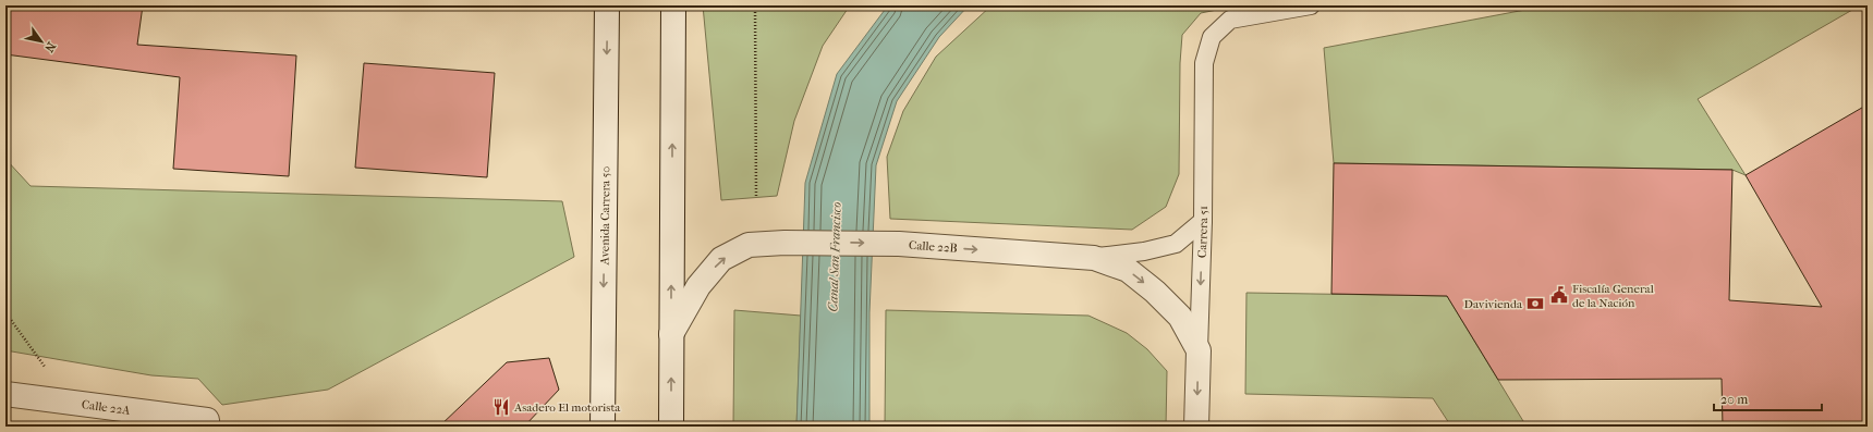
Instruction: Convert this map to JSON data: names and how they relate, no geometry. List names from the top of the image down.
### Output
{
  "streets": {
    "street": [
      "Avenida Carrera 50",
      "Carrera 51",
      "Calle 22B",
      "Calle 22A"
    ]
  },
  "crossings": [
    ["Carrera 51", "Calle 22B"]
  ],
  "one_way": ["Carrera 51", "Calle 22B"],
  "water": ["Canal San Francisco"],
  "places": {
    "public building": ["Fiscalía General de la Nación"],
    "bank": ["Davivienda"],
    "restaurant": ["Asadero El motorista"]
  },
  "scale_bar": "20 m",
  "north": "bottom right"
}
